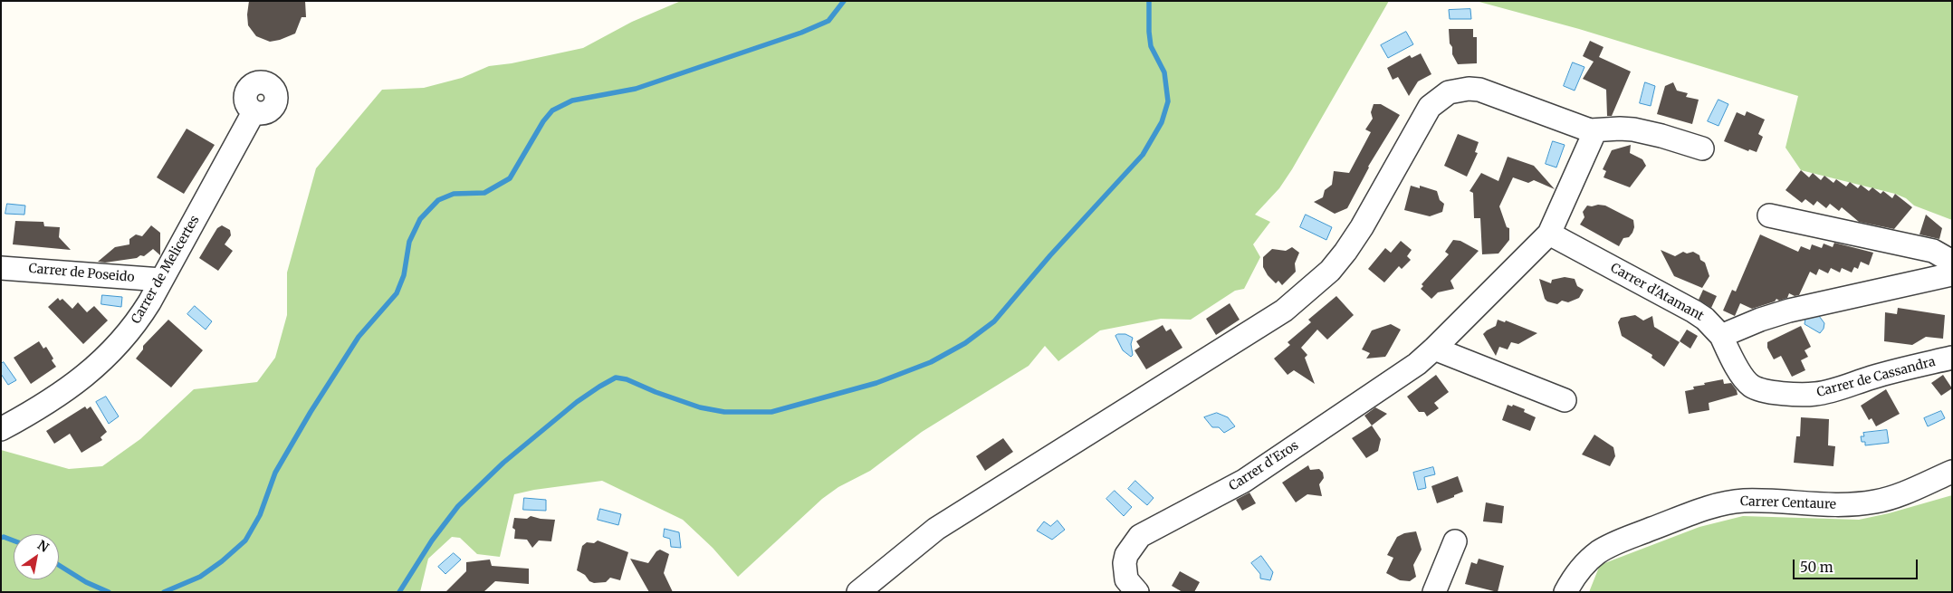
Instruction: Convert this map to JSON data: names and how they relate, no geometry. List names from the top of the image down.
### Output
{
  "streets": {
    "street": [
      "Carrer de Melicertes",
      "Carrer de Poseido",
      "Carrer d'Atamant",
      "Carrer de Cassandra",
      "Carrer d'Eros",
      "Carrer Centaure"
    ]
  },
  "crossings": [
    ["Carrer de Melicertes", "Carrer de Poseido"],
    ["Carrer d'Atamant", "Carrer de Cassandra"],
    ["Carrer d'Atamant", "Carrer d'Eros"]
  ],
  "scale_bar": "50 m",
  "north": "top right"
}
